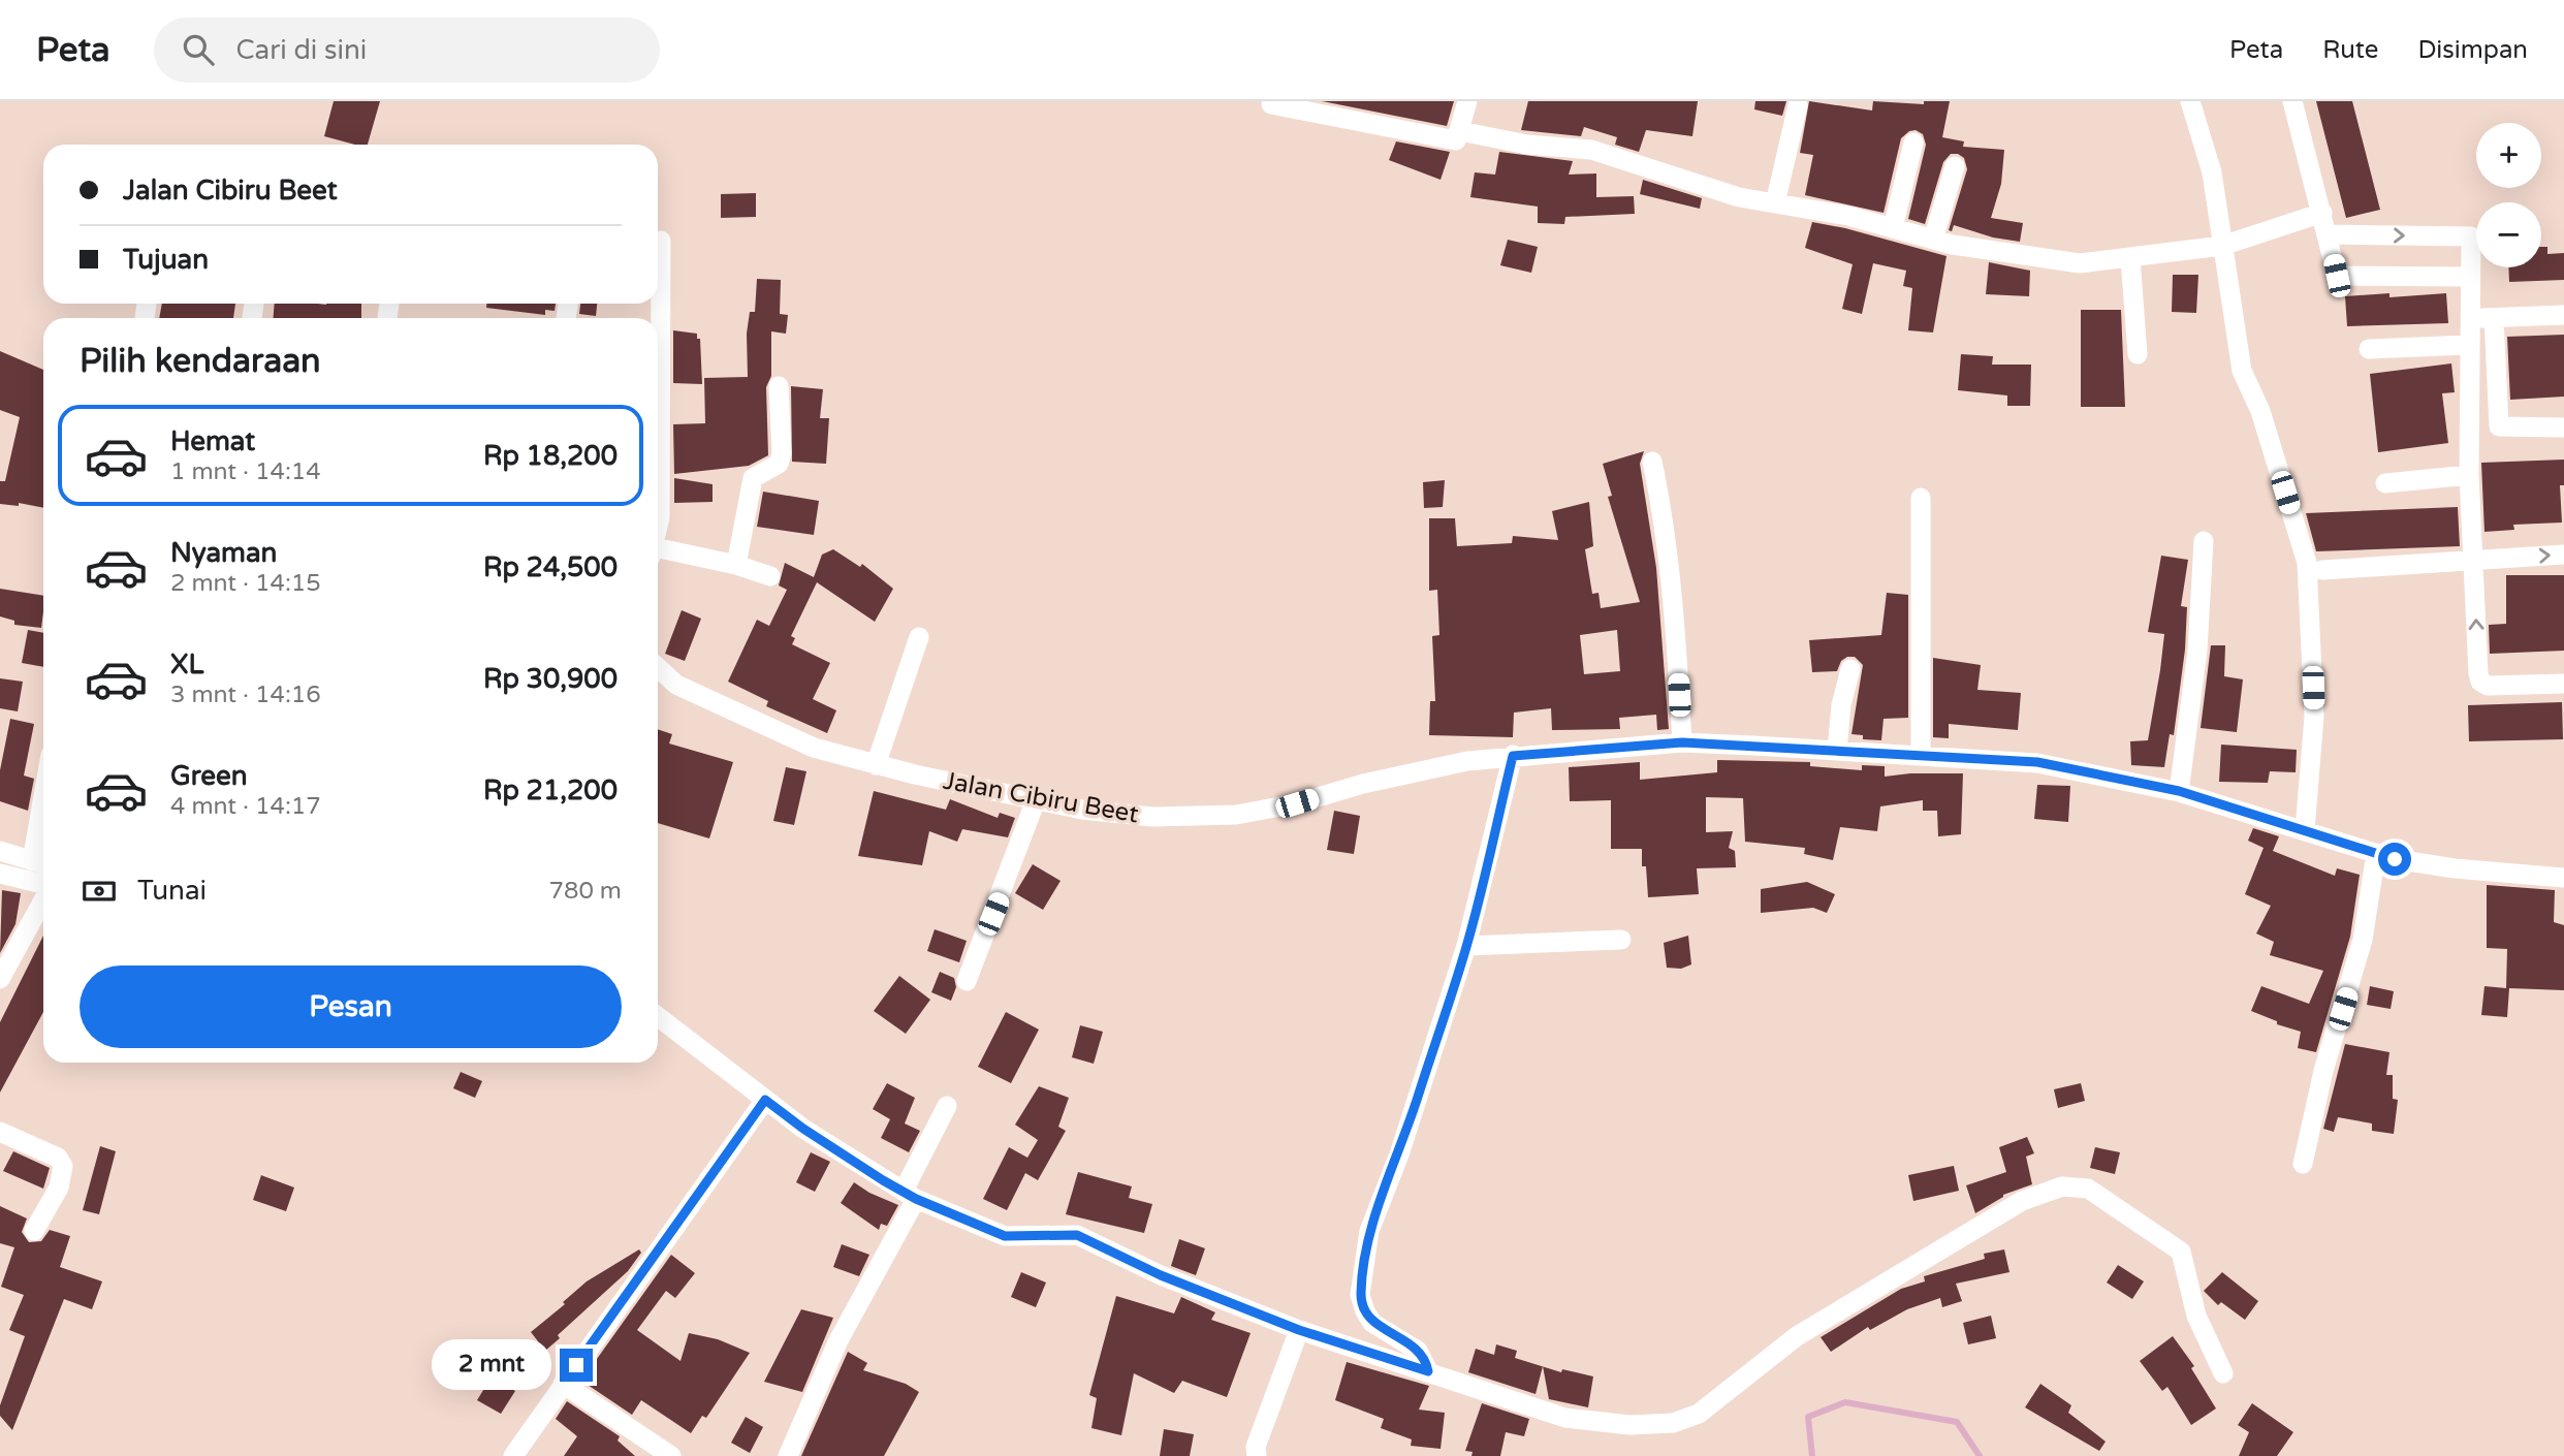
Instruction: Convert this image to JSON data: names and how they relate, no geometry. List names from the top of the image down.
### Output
{
  "streets": {
    "street": ["Jalan Cibiru Beet"]
  },
  "page": {
    "header": "Peta",
    "search": "Cari di sini",
    "nav": ["Peta", "Rute", "Disimpan"],
    "map_buttons": ["+", "−"],
    "banner": ["Jalan Cibiru Beet", "Tujuan"],
    "heading": "Pilih kendaraan",
    "list": [
      {
        "name": "Hemat",
        "note": "1 mnt · 14:14",
        "value": "Rp 18,200"
      },
      {
        "name": "Nyaman",
        "note": "2 mnt · 14:15",
        "value": "Rp 24,500"
      },
      {
        "name": "XL",
        "note": "3 mnt · 14:16",
        "value": "Rp 30,900"
      },
      {
        "name": "Green",
        "note": "4 mnt · 14:17",
        "value": "Rp 21,200"
      }
    ],
    "pay": ["Tunai", "780 m"],
    "buttons": "Pesan",
    "bubble": "2 mnt"
  }
}
